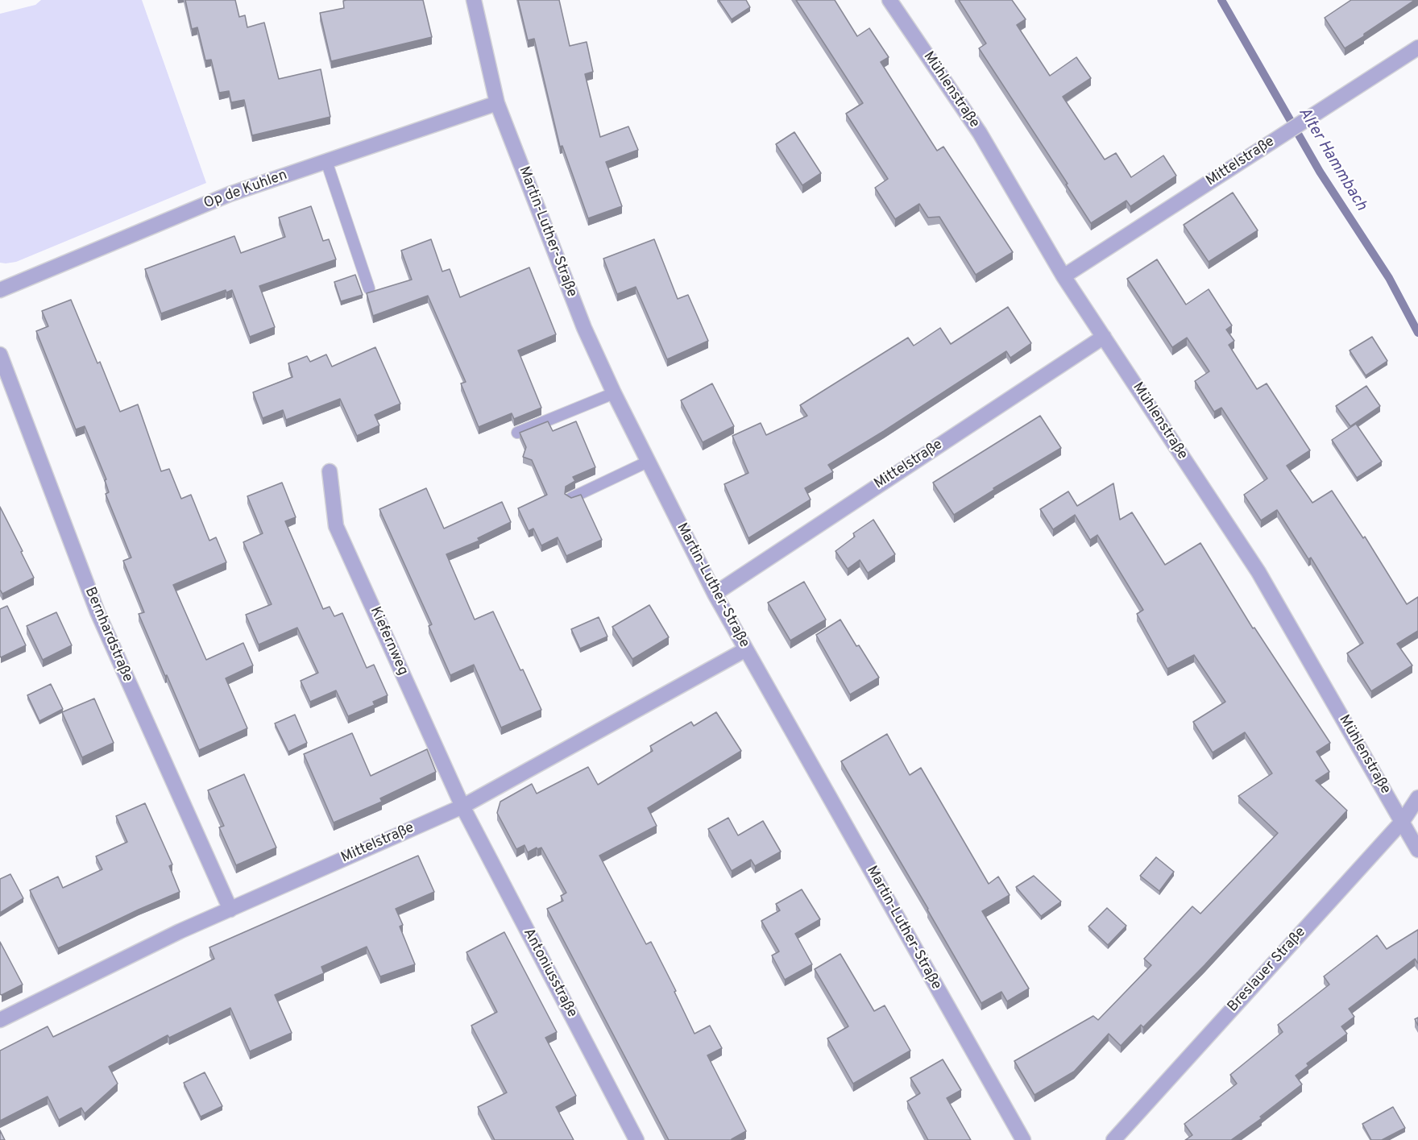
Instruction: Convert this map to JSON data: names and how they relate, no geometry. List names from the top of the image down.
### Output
{
  "streets": {
    "street": [
      "Mühlenstraße",
      "Mittelstraße",
      "Op de Kuhlen",
      "Martin-Luther-Straße",
      "Bernhardstraße",
      "Kiefernweg",
      "Breslauer Straße",
      "Antoniusstraße"
    ]
  },
  "crossings": [
    ["Mühlenstraße", "Mittelstraße"],
    ["Mühlenstraße", "Breslauer Straße"],
    ["Mittelstraße", "Martin-Luther-Straße"],
    ["Mittelstraße", "Bernhardstraße"],
    ["Mittelstraße", "Kiefernweg"],
    ["Mittelstraße", "Antoniusstraße"],
    ["Op de Kuhlen", "Martin-Luther-Straße"],
    ["Kiefernweg", "Antoniusstraße"]
  ],
  "water": ["Alter Hammbach"]
}
